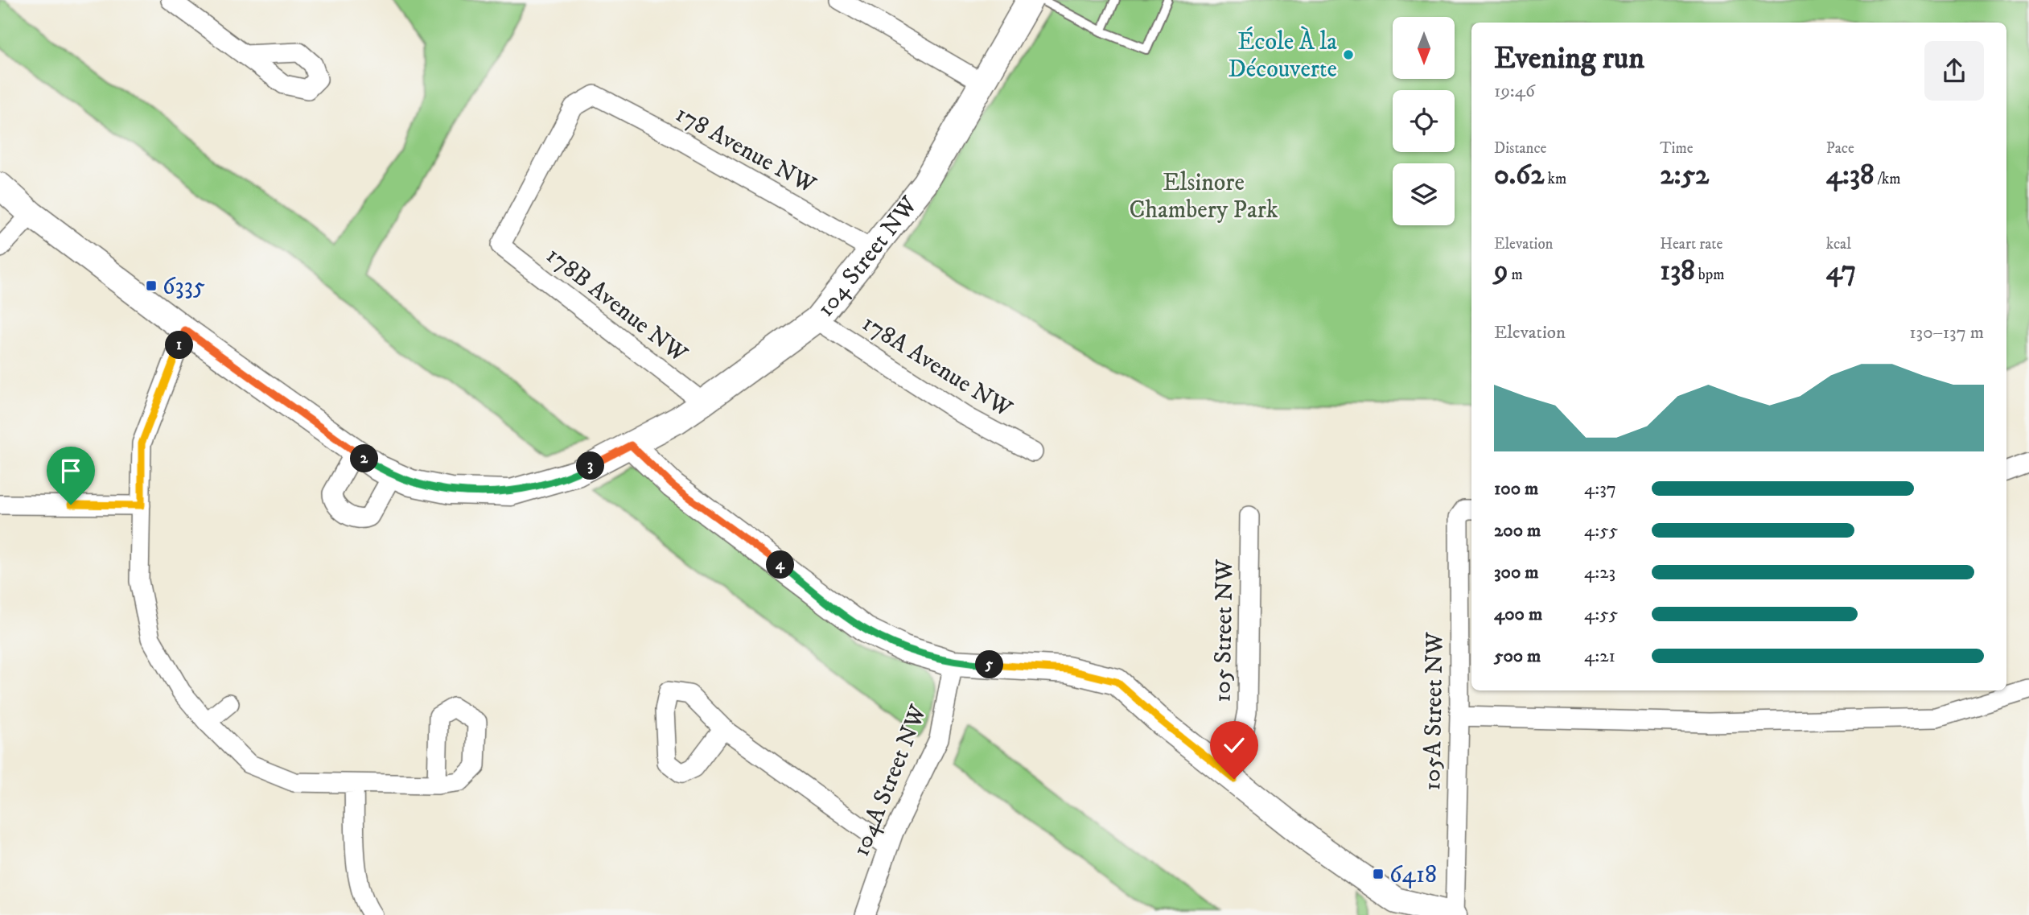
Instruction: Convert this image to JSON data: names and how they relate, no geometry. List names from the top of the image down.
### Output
{
  "streets": {
    "street": [
      "178 Avenue NW",
      "104 Street NW",
      "178B Avenue NW",
      "178A Avenue NW",
      "105 Street NW",
      "105A Street NW",
      "104A Street NW"
    ]
  },
  "crossings": [
    ["178 Avenue NW", "104 Street NW"],
    ["178 Avenue NW", "178B Avenue NW"],
    ["104 Street NW", "178B Avenue NW"],
    ["104 Street NW", "178A Avenue NW"]
  ],
  "parks": ["Elsinore Chambery Park"],
  "places": {
    "other": ["École À la Découverte"],
    "transit": ["6335", "6418"]
  },
  "north": "bottom",
  "page": {
    "heading": ["Evening run", "19:46"],
    "stats": [
      ["Distance", "0.62 km"],
      ["Time", "2:52"],
      ["Pace", "4:38 /km"],
      ["Elevation", "9 m"],
      ["Heart rate", "138 bpm"],
      ["kcal", "47"]
    ],
    "chart": ["Elevation", "130–137 m"],
    "pins": [
      "1",
      "2",
      "3",
      "4",
      "5"
    ],
    "list": [
      {
        "name": "100 m",
        "note": "4:37"
      },
      {
        "name": "200 m",
        "note": "4:55"
      },
      {
        "name": "300 m",
        "note": "4:23"
      },
      {
        "name": "400 m",
        "note": "4:55"
      },
      {
        "name": "500 m",
        "note": "4:21"
      }
    ]
  }
}
